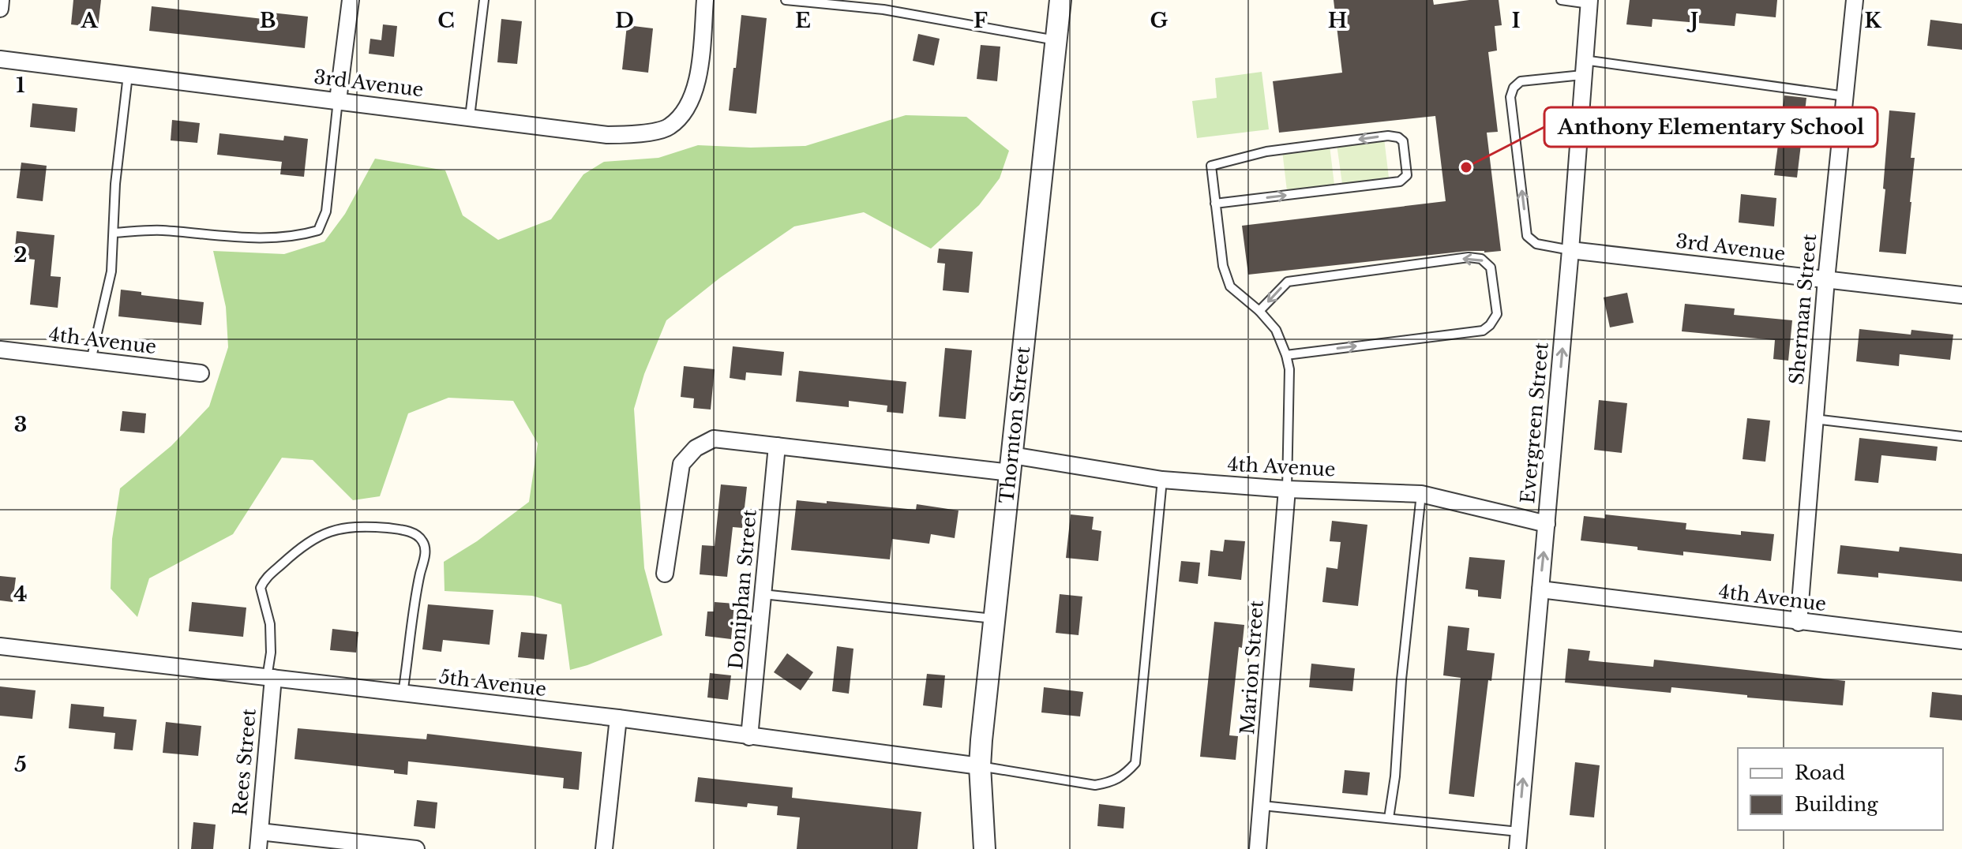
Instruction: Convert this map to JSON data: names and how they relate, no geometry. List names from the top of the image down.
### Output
{
  "streets": {
    "street": [
      "3rd Avenue",
      "Sherman Street",
      "4th Avenue",
      "Evergreen Street",
      "Thornton Street",
      "Doniphan Street",
      "Marion Street",
      "5th Avenue",
      "Rees Street"
    ]
  },
  "crossings": [
    ["3rd Avenue", "Sherman Street"],
    ["3rd Avenue", "Evergreen Street"],
    ["Sherman Street", "4th Avenue"],
    ["4th Avenue", "Evergreen Street"],
    ["4th Avenue", "Thornton Street"],
    ["4th Avenue", "Doniphan Street"],
    ["4th Avenue", "Marion Street"],
    ["Thornton Street", "5th Avenue"],
    ["Doniphan Street", "5th Avenue"],
    ["5th Avenue", "Rees Street"]
  ],
  "one_way": ["Evergreen Street"],
  "places": ["Anthony Elementary School"],
  "legend": ["Road", "Building"],
  "grid": {
    "columns": [
      "A",
      "B",
      "C",
      "D",
      "E",
      "F",
      "G",
      "H",
      "I",
      "J",
      "K"
    ],
    "rows": [
      "1",
      "2",
      "3",
      "4",
      "5"
    ]
  }
}
